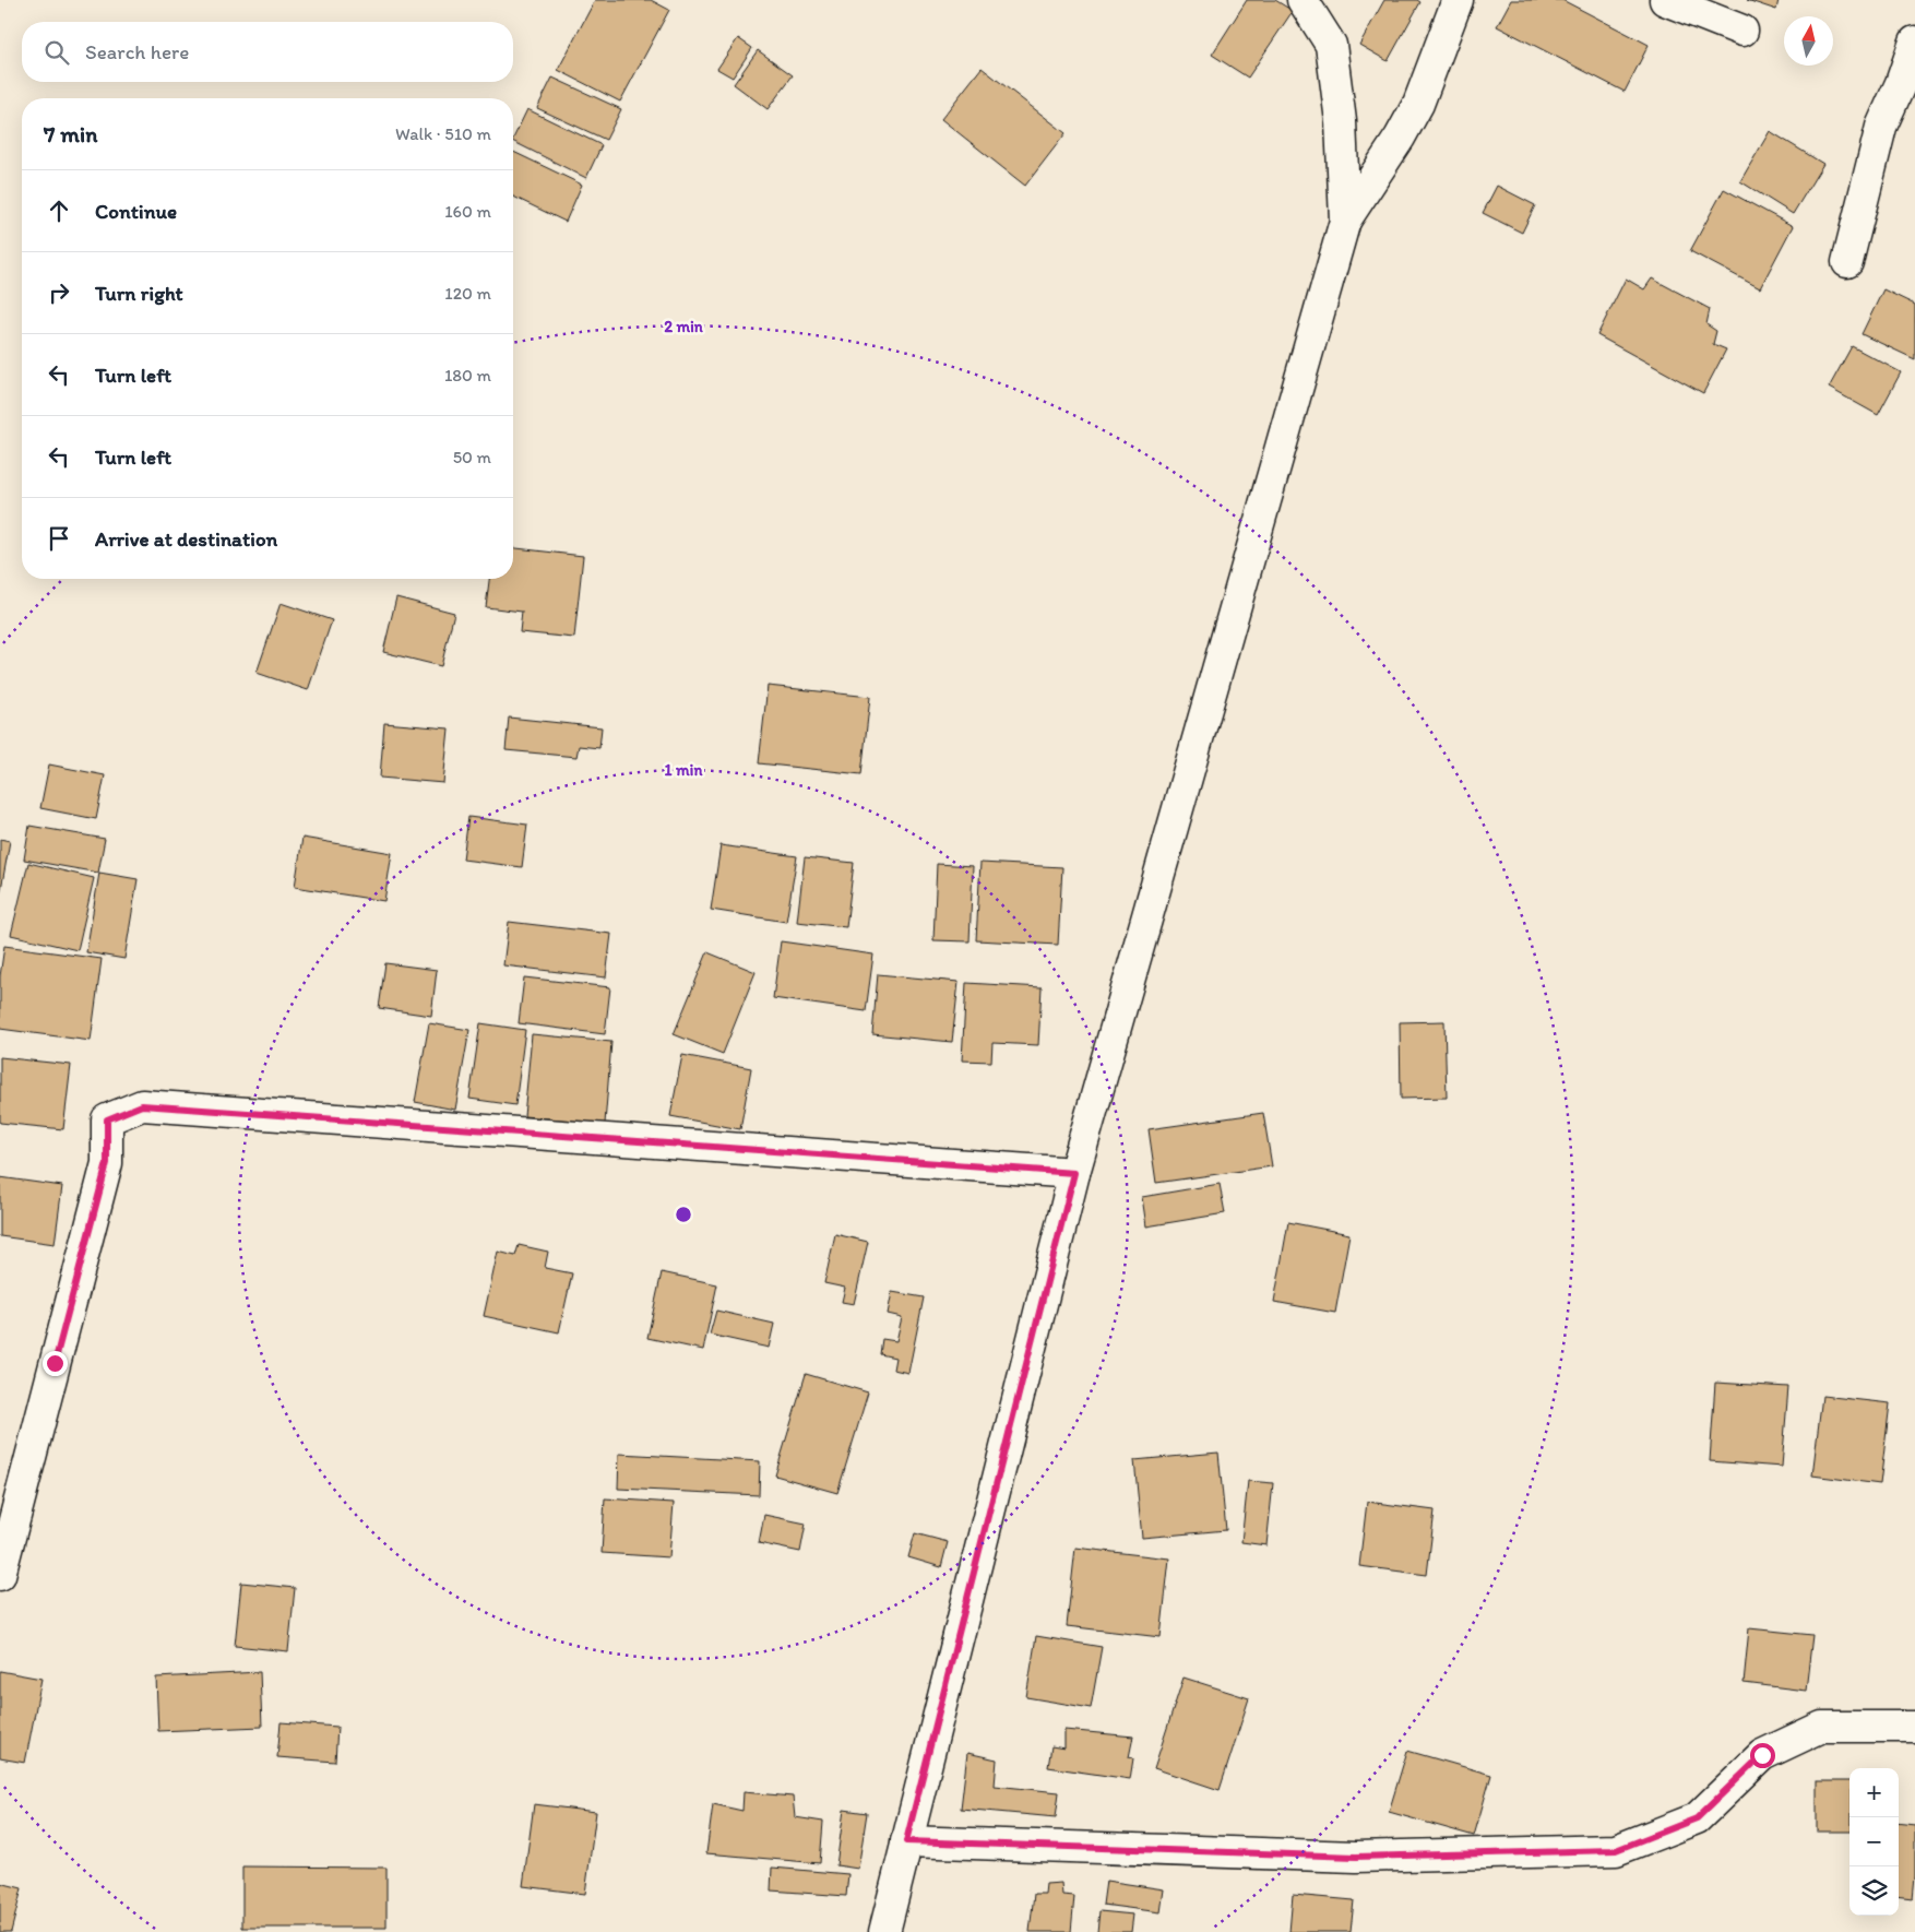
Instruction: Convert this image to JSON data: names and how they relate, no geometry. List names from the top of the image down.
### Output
{
  "north": "top",
  "page": {
    "search": "Search here",
    "heading": ["7 min", "Walk · 510 m"],
    "list": [
      ["Continue", "160 m"],
      ["Turn right", "120 m"],
      ["Turn left", "180 m"],
      ["Turn left", "50 m"],
      "Arrive at destination"
    ],
    "map_buttons": ["+", "−"]
  },
  "rings": ["2 min", "1 min"]
}
